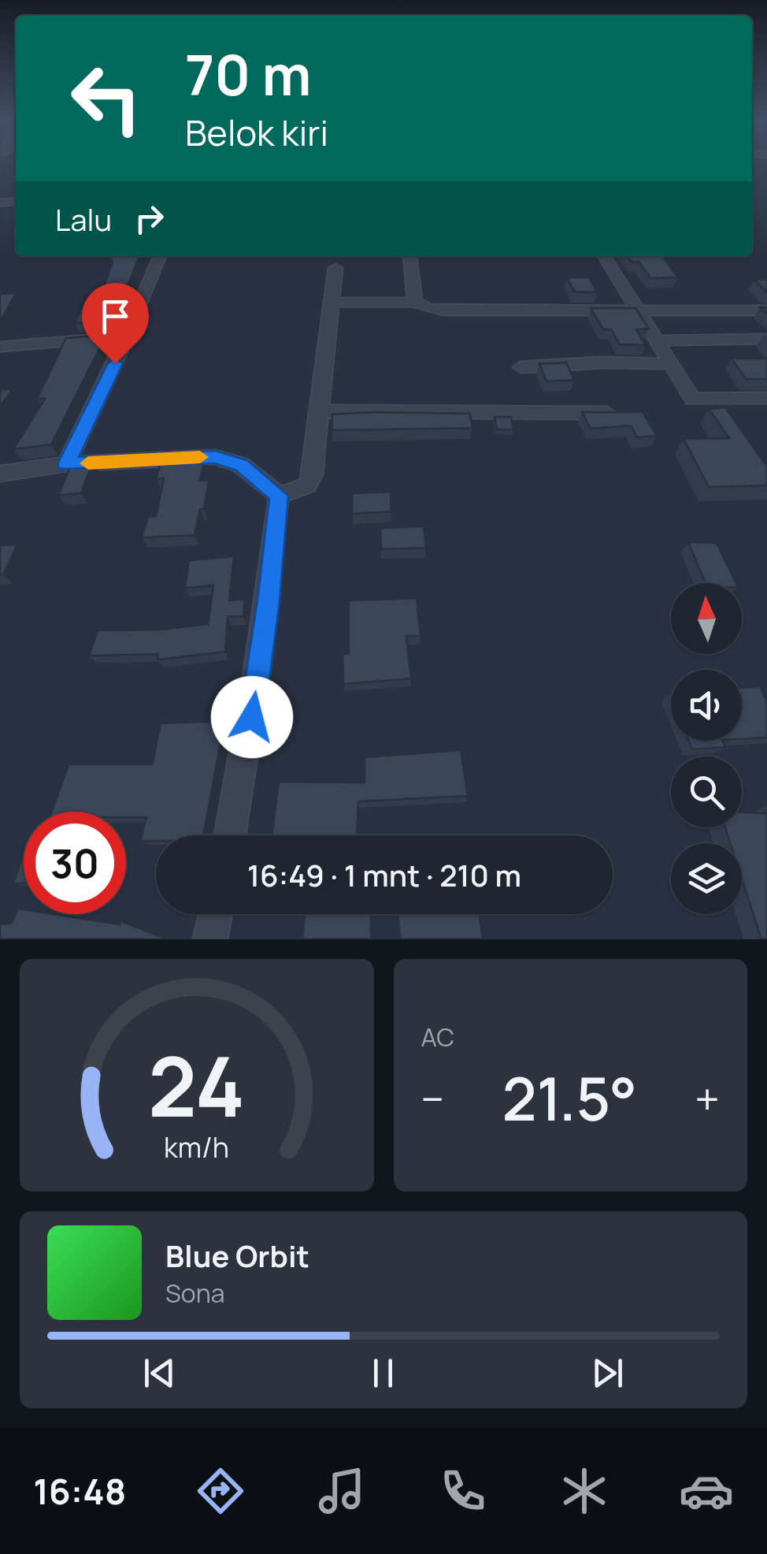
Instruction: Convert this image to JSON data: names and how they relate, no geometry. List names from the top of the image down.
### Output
{
  "north": "top",
  "page": {
    "turn": ["70 m", "Belok kiri"],
    "then": "Lalu",
    "limit": "30",
    "trip": "16:49 · 1 mnt · 210 m",
    "tile": "AC",
    "heat": ["−", "21.5°", "+"],
    "song": ["Blue Orbit", "Sona"],
    "tabs": "16:48",
    "gauge": ["24", "km/h"]
  }
}
